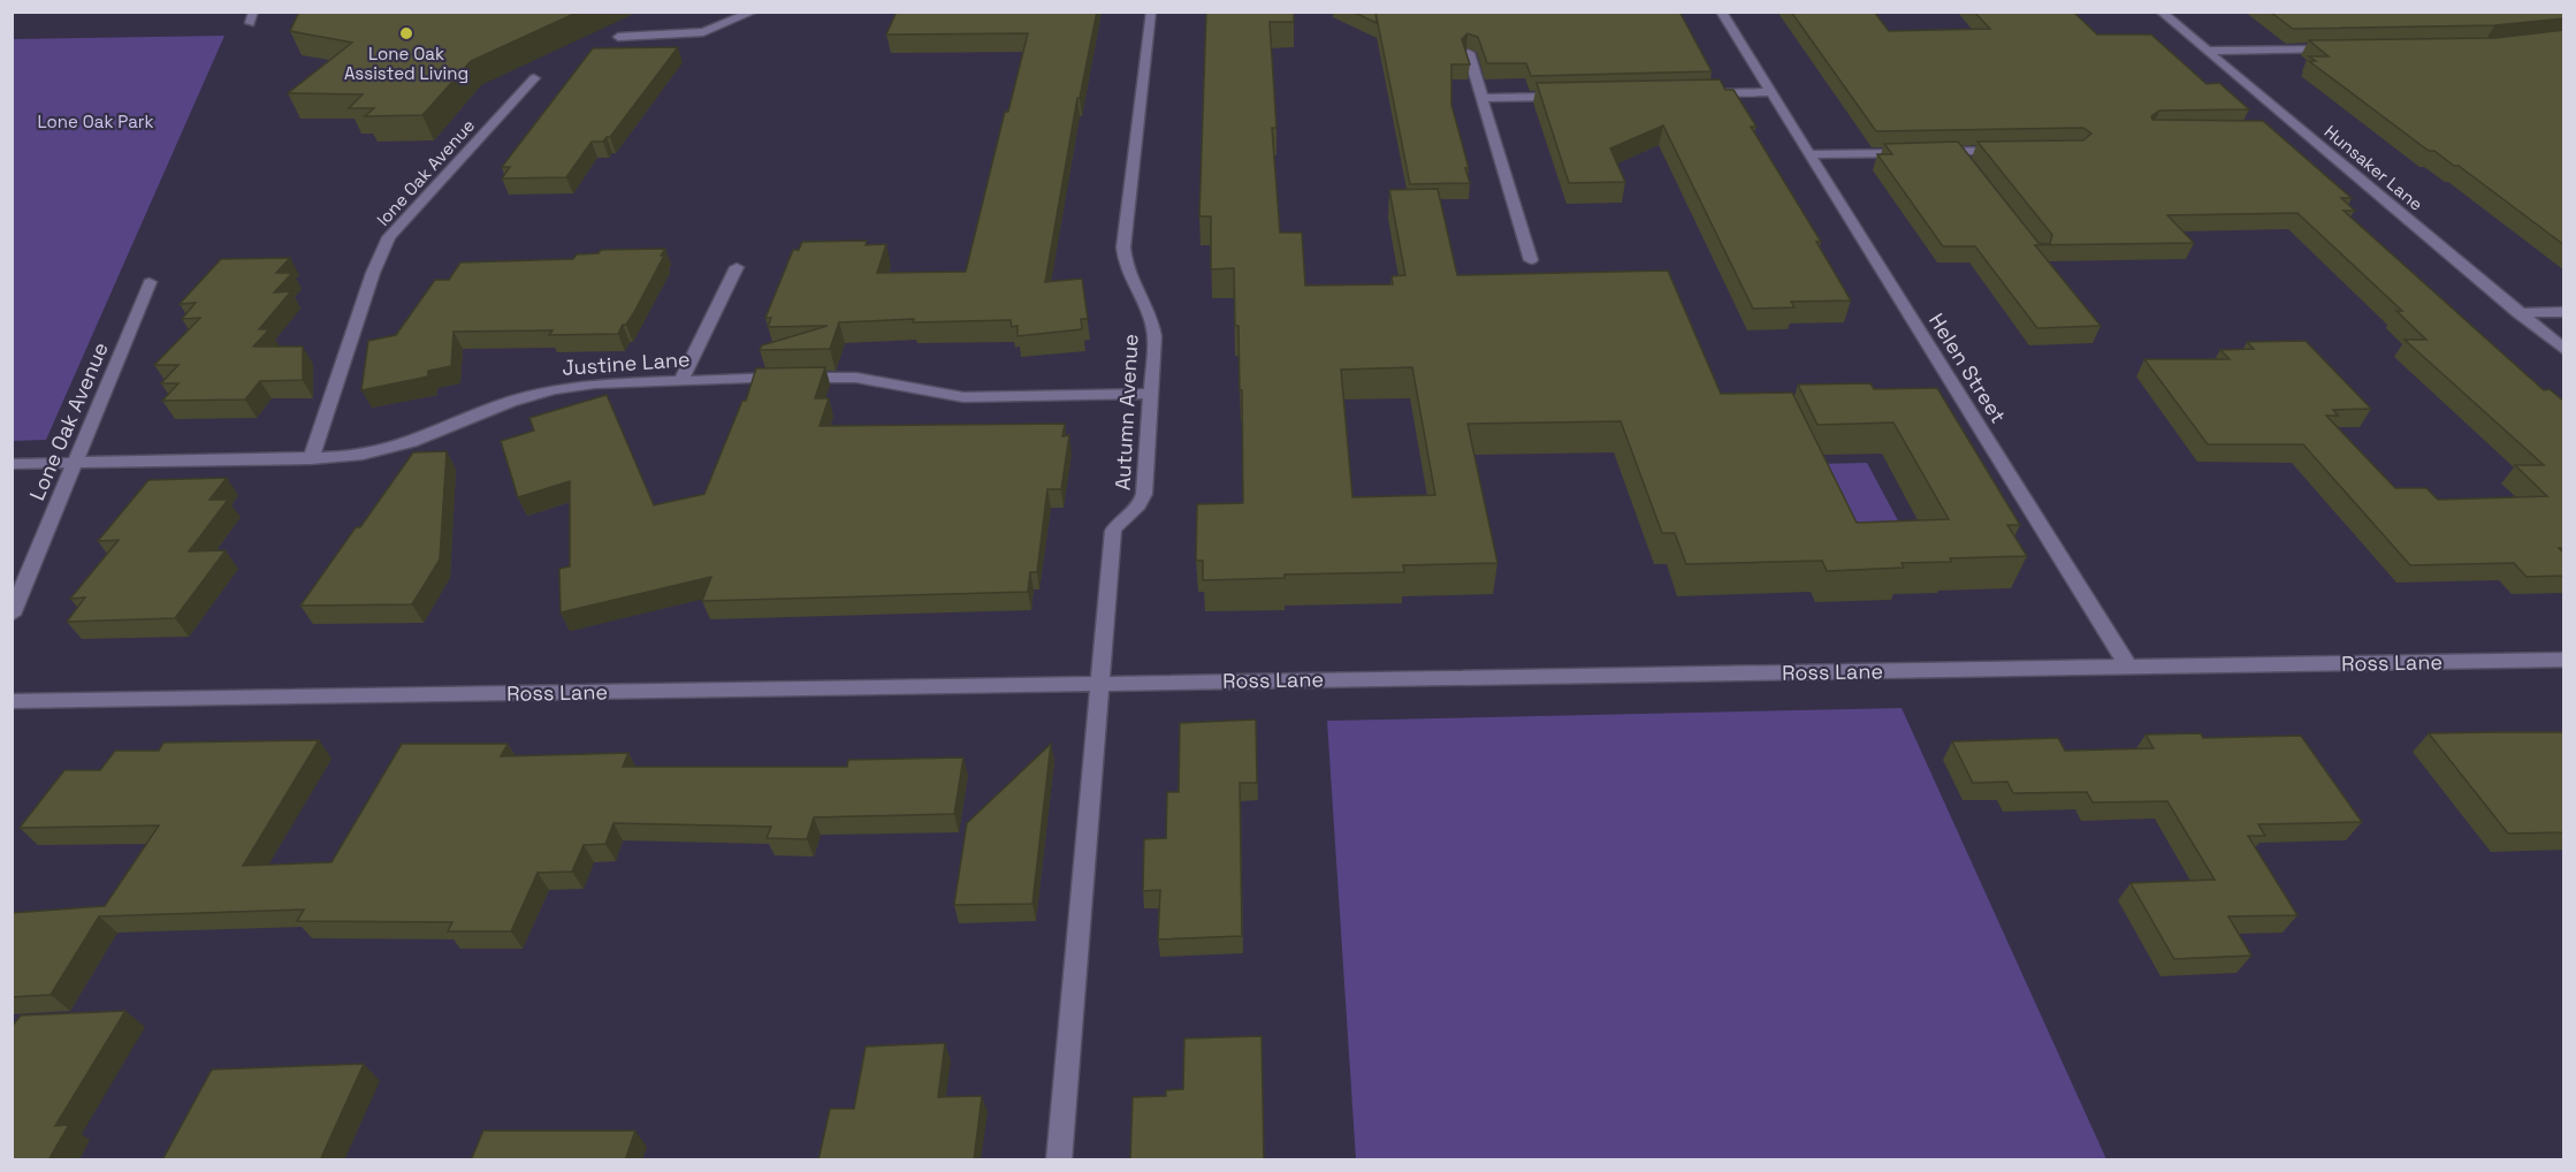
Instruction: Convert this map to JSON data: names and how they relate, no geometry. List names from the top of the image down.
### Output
{
  "streets": {
    "street": [
      "Hunsaker Lane",
      "lone Oak Avenue",
      "Justine Lane",
      "Helen Street",
      "Autumn Avenue",
      "Lone Oak Avenue",
      "Ross Lane"
    ]
  },
  "crossings": [
    ["lone Oak Avenue", "Justine Lane"],
    ["Justine Lane", "Autumn Avenue"],
    ["Justine Lane", "Lone Oak Avenue"],
    ["Helen Street", "Ross Lane"],
    ["Autumn Avenue", "Ross Lane"]
  ],
  "parks": ["Lone Oak Park"],
  "places": ["Lone Oak Assisted Living"]
}
